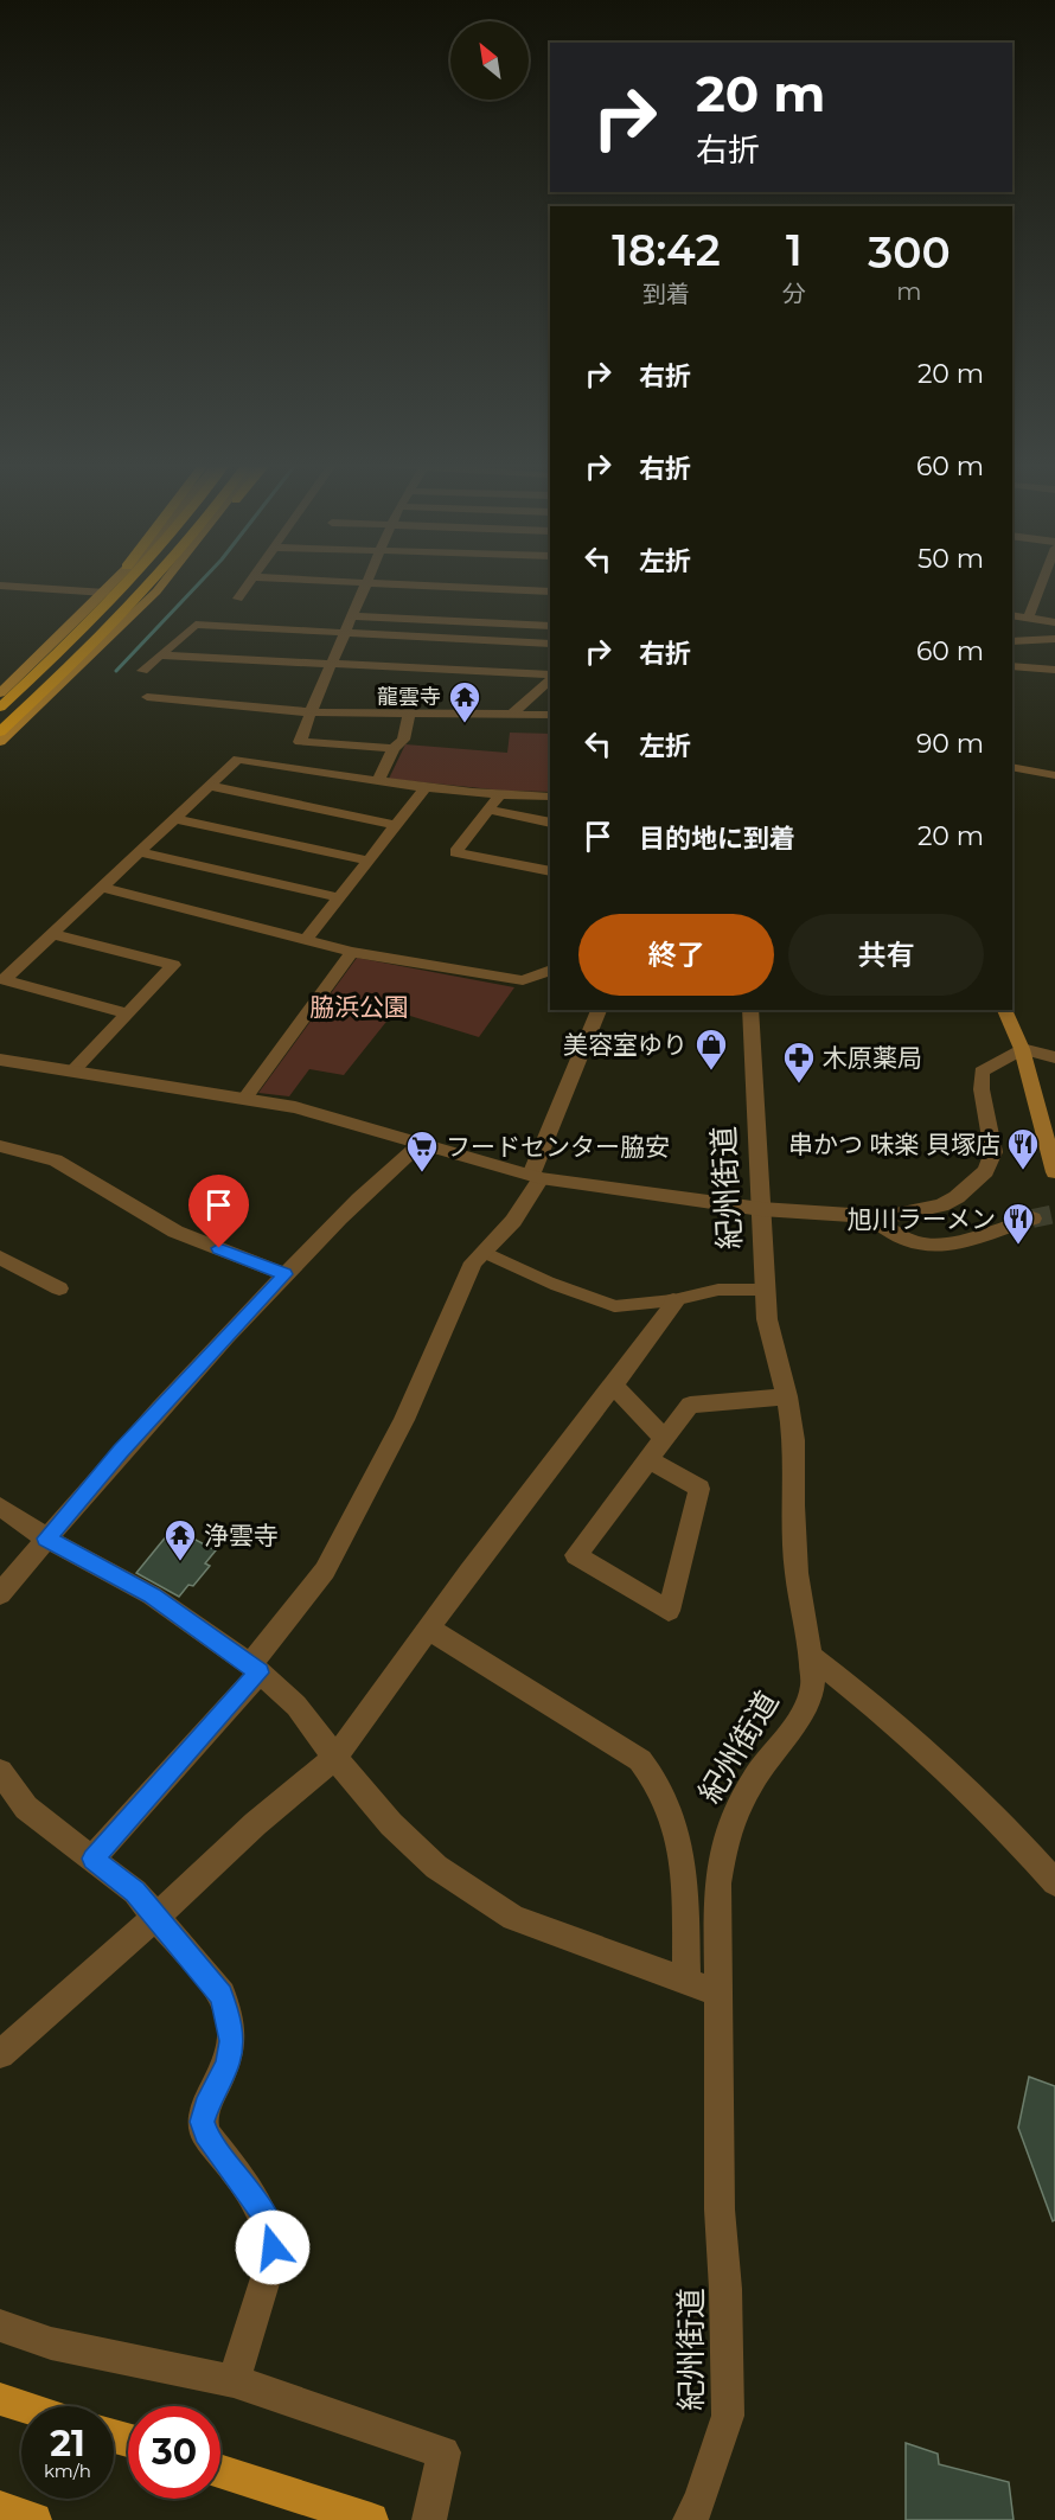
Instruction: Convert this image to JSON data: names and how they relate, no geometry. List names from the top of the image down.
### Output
{
  "streets": {
    "street": ["紀州街道"]
  },
  "parks": ["脇浜公園"],
  "places": {
    "temple": ["龍雲寺", "浄雲寺"],
    "shop": ["美容室ゆり"],
    "pharmacy": ["木原薬局"],
    "restaurant": ["串かつ 味楽 貝塚店", "旭川ラーメン"],
    "supermarket": ["フードセンター脇安"]
  },
  "north": "top left",
  "page": {
    "turn": ["20 m", "右折"],
    "eta": [
      "18:42",
      "到着",
      "1",
      "分",
      "300",
      "m"
    ],
    "list": [
      {
        "name": "右折",
        "value": "20 m"
      },
      {
        "name": "右折",
        "value": "60 m"
      },
      {
        "name": "左折",
        "value": "50 m"
      },
      {
        "name": "右折",
        "value": "60 m"
      },
      {
        "name": "左折",
        "value": "90 m"
      },
      {
        "name": "目的地に到着",
        "value": "20 m"
      }
    ],
    "buttons": ["終了", "共有"],
    "speed": "21 km/h",
    "limit": "30"
  }
}
